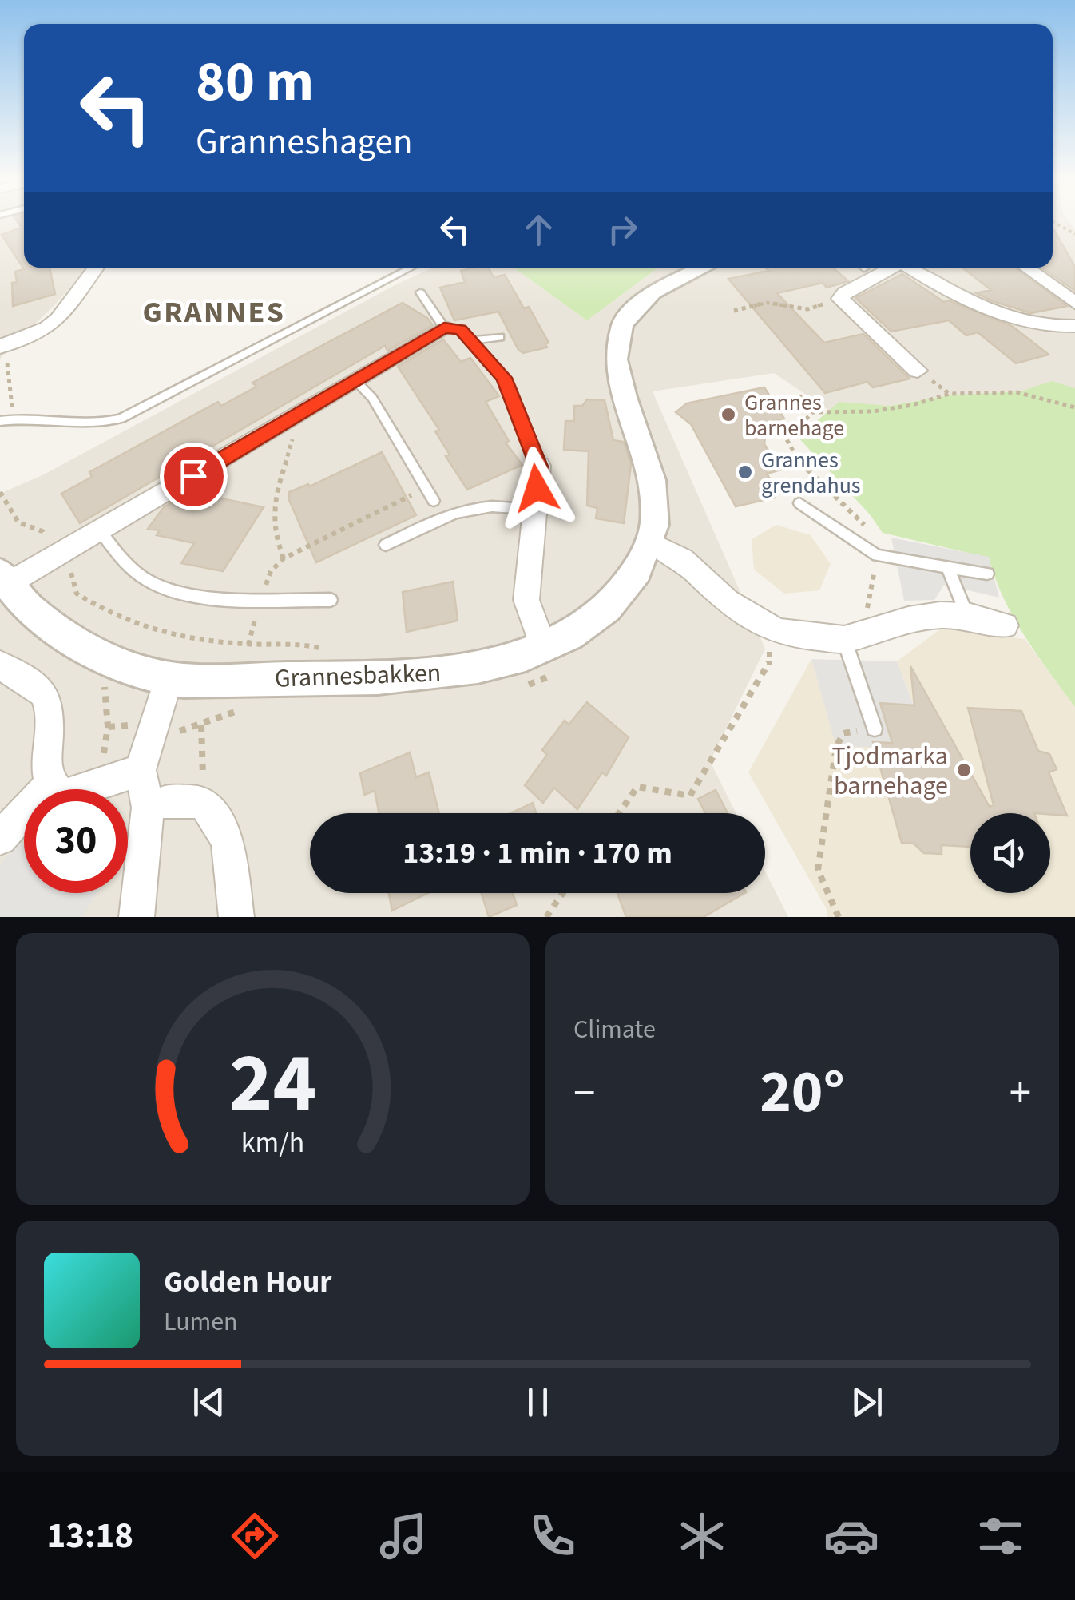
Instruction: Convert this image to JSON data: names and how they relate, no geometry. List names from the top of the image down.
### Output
{
  "streets": {
    "street": ["Grannesbakken"]
  },
  "districts": ["GRANNES"],
  "places": ["Grannes barnehage", "Grannes grendahus", "Tjodmarka barnehage"],
  "page": {
    "turn": ["80 m", "Granneshagen"],
    "limit": "30",
    "trip": "13:19 · 1 min · 170 m",
    "tile": "Climate",
    "heat": ["−", "20°", "+"],
    "song": ["Golden Hour", "Lumen"],
    "tabs": "13:18",
    "gauge": ["24", "km/h"]
  }
}
